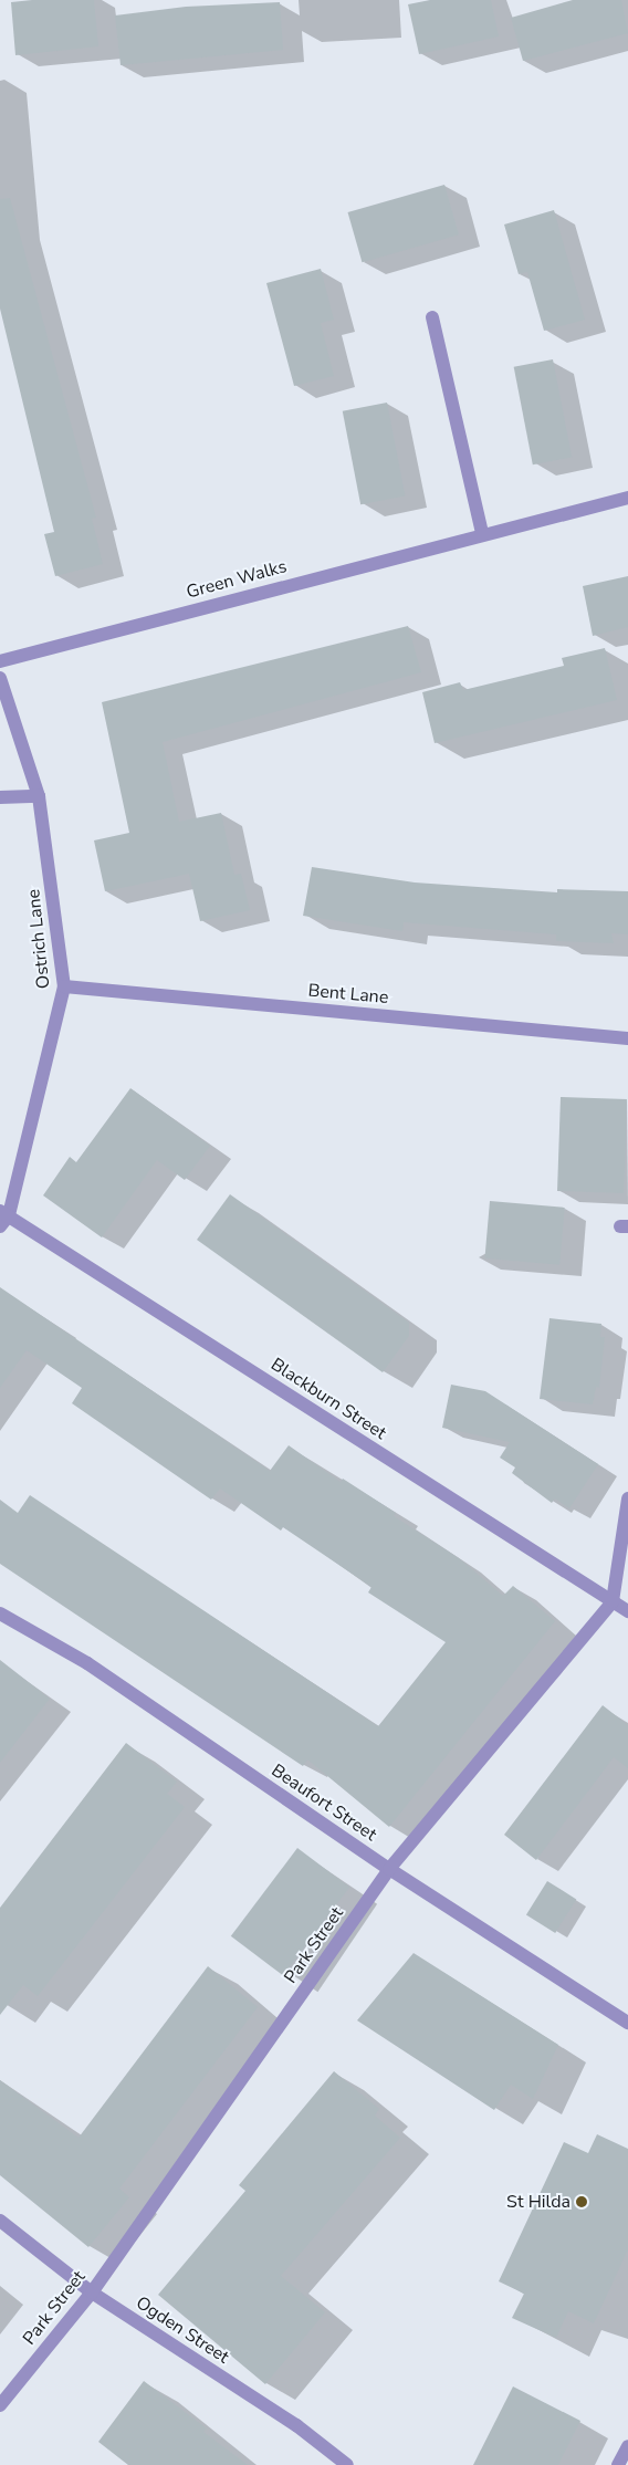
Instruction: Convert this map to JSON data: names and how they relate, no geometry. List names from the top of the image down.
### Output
{
  "streets": {
    "street": [
      "Green Walks",
      "Ostrich Lane",
      "Bent Lane",
      "Blackburn Street",
      "Beaufort Street",
      "Park Street",
      "Ogden Street"
    ]
  },
  "crossings": [
    ["Ostrich Lane", "Bent Lane"],
    ["Ostrich Lane", "Blackburn Street"],
    ["Blackburn Street", "Park Street"],
    ["Beaufort Street", "Park Street"],
    ["Park Street", "Ogden Street"]
  ],
  "places": ["St Hilda"]
}
